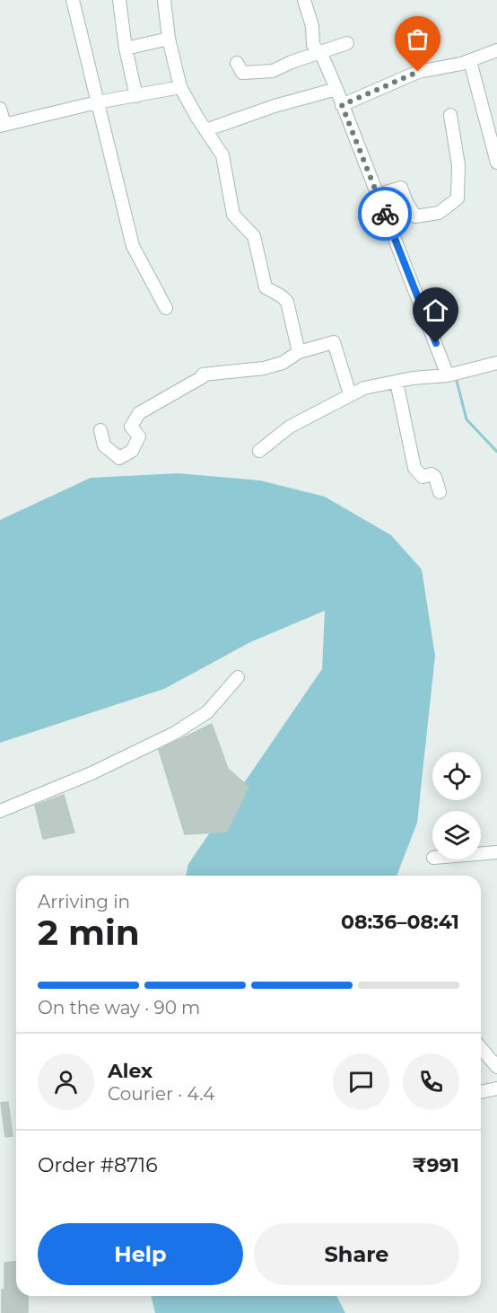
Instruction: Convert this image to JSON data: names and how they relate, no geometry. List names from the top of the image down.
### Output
{
  "page": {
    "heading": ["2 min", "Arriving in", "08:36–08:41"],
    "panel": [
      "Alex",
      "Courier · 4.4",
      "Order #8716",
      "₹991"
    ],
    "bar": "On the way · 90 m",
    "buttons": ["Help", "Share"]
  }
}
